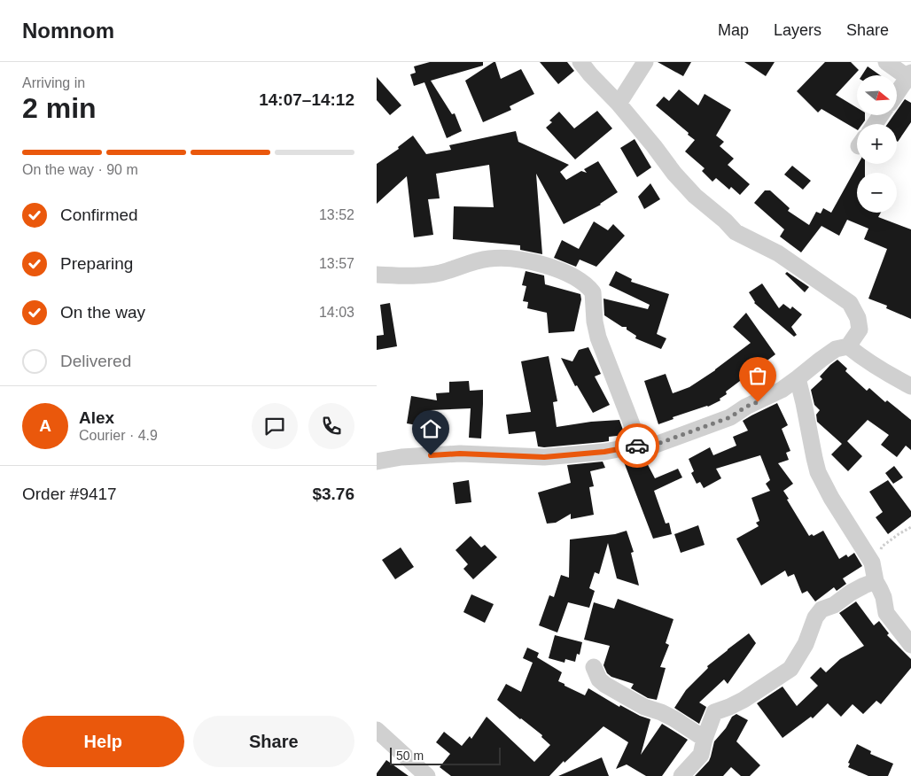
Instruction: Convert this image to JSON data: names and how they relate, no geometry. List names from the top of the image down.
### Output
{
  "scale_bar": "50 m",
  "north": "right",
  "page": {
    "header": "Nomnom",
    "nav": ["Map", "Layers", "Share"],
    "heading": ["2 min", "Arriving in", "14:07–14:12"],
    "panel": [
      "Alex",
      "Courier · 4.9",
      "Order #9417",
      "$3.76"
    ],
    "map_buttons": ["+", "−"],
    "bar": "On the way · 90 m",
    "list": [
      ["Confirmed", "13:52"],
      ["Preparing", "13:57"],
      ["On the way", "14:03"],
      "Delivered"
    ],
    "round": "A",
    "buttons": ["Help", "Share"],
    "scale": "50 m"
  }
}
